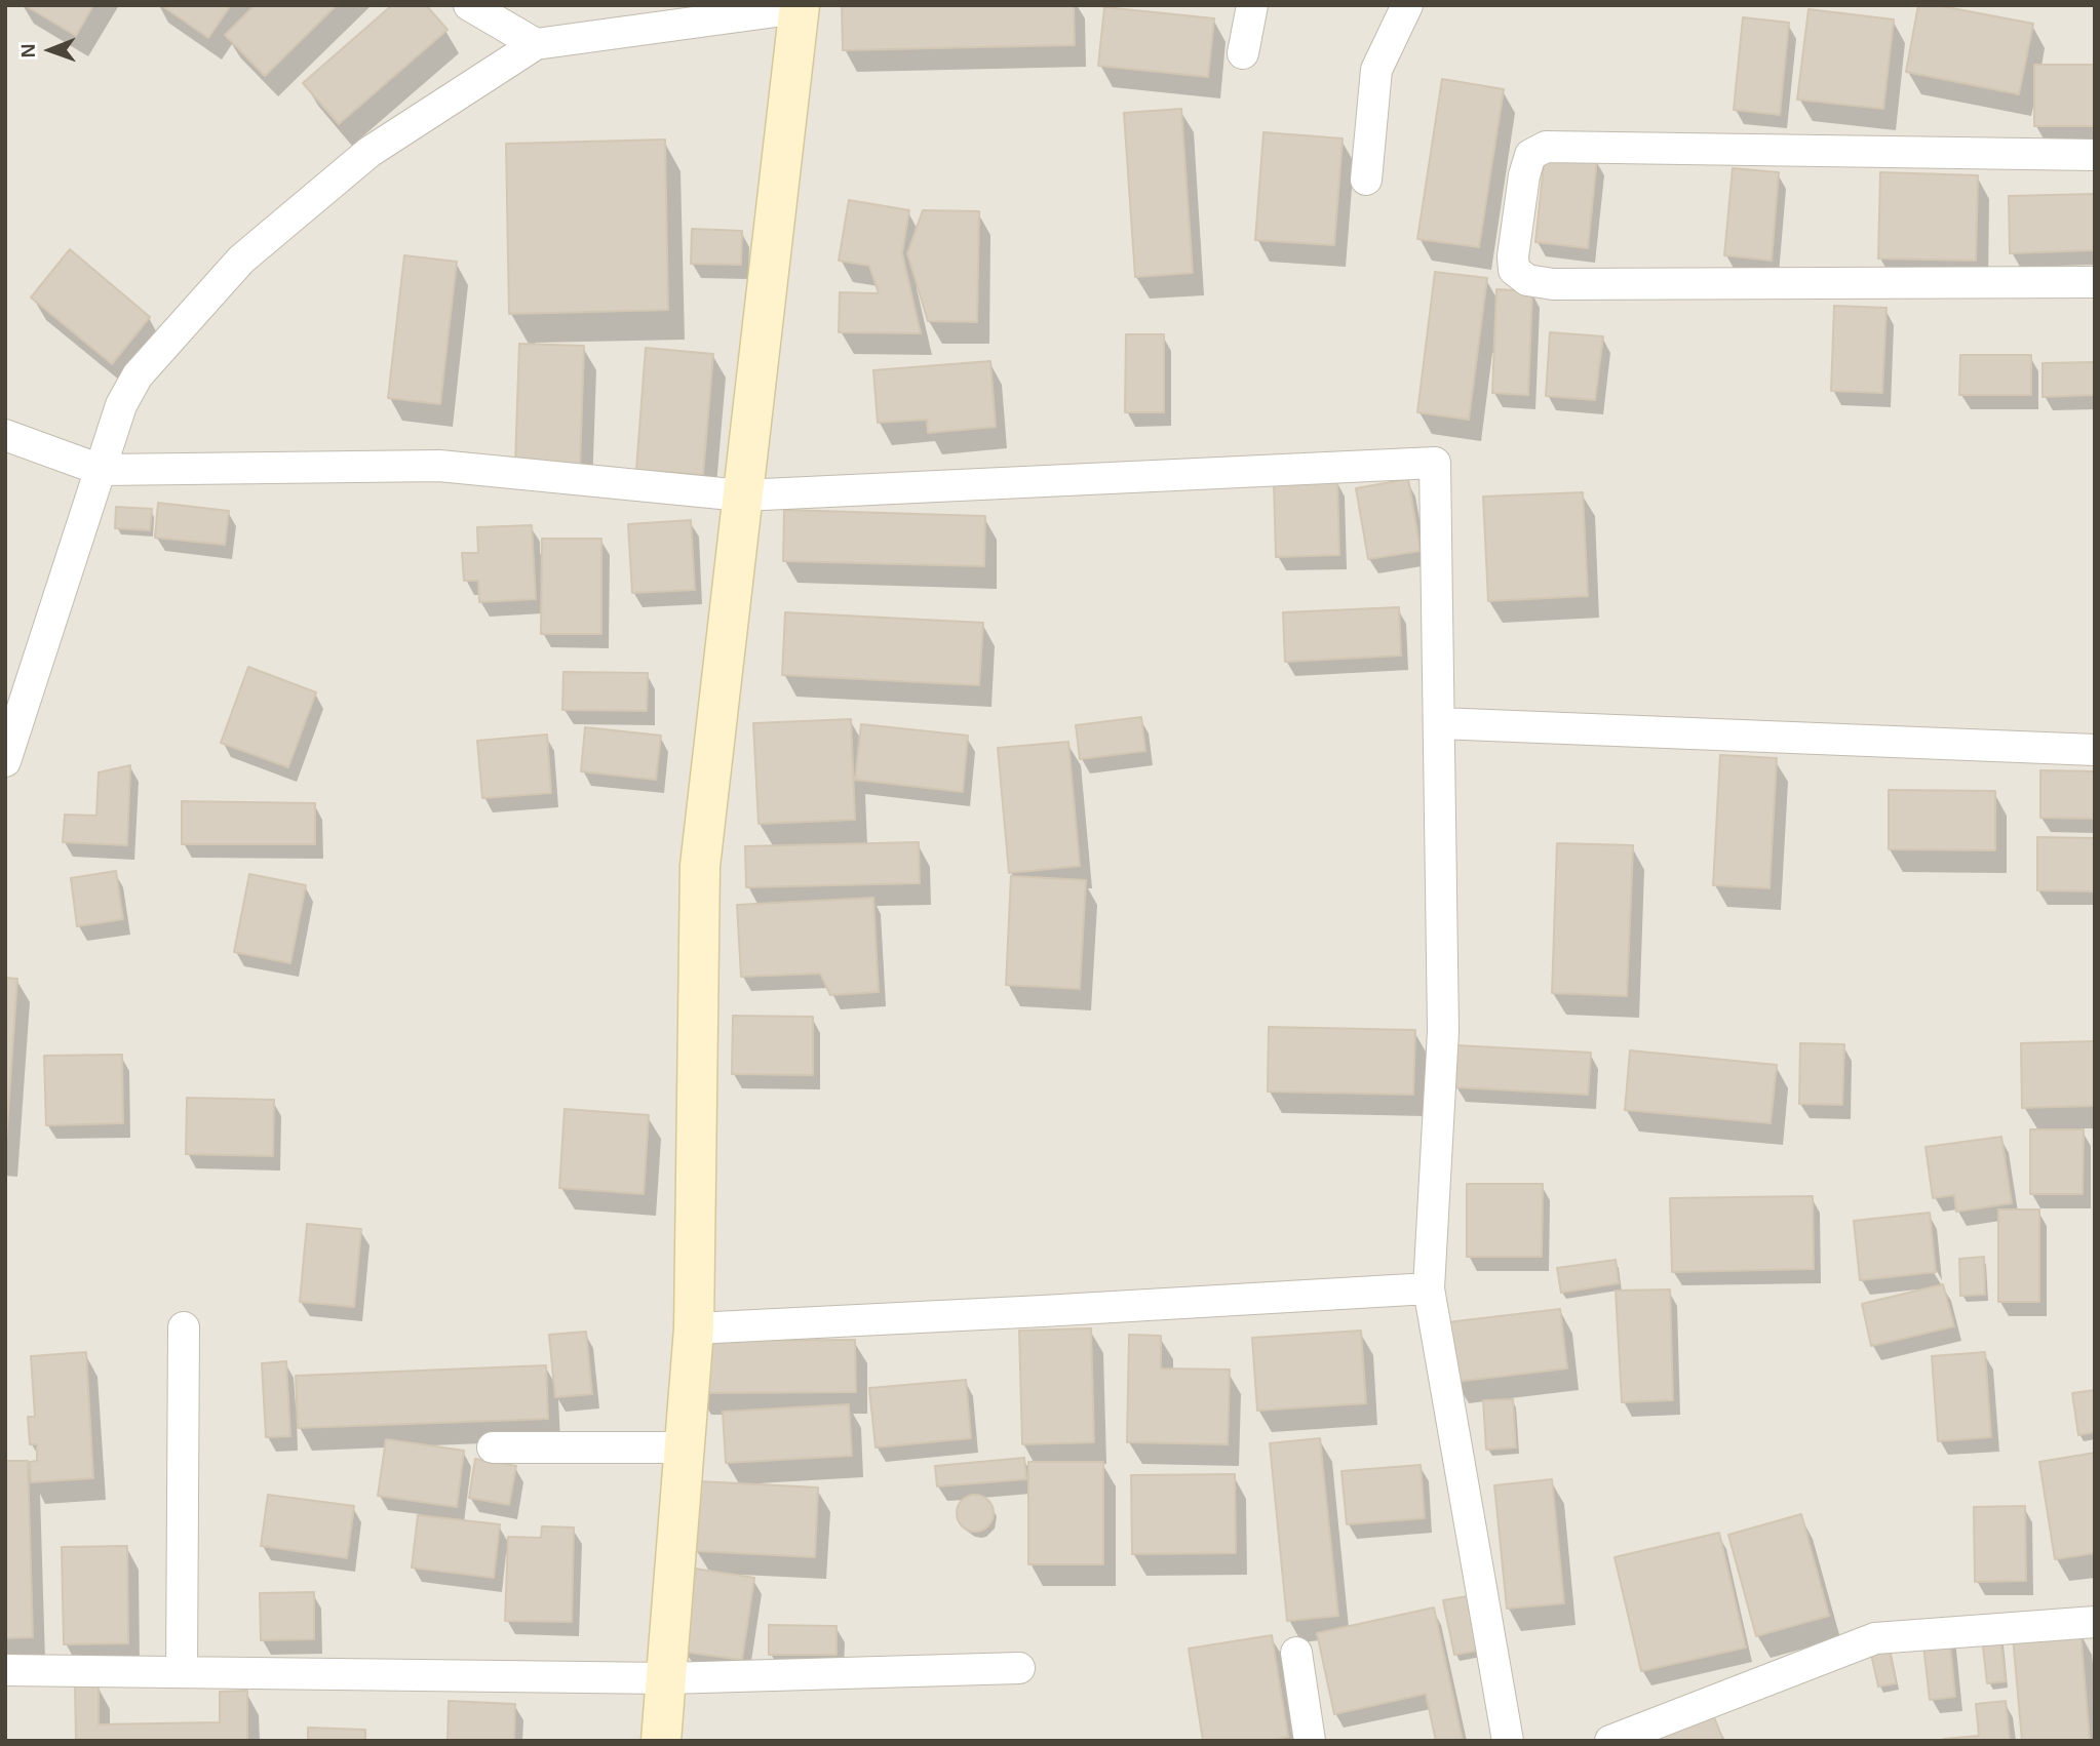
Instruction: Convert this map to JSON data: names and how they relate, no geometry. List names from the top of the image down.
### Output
{
  "north": "left"
}
